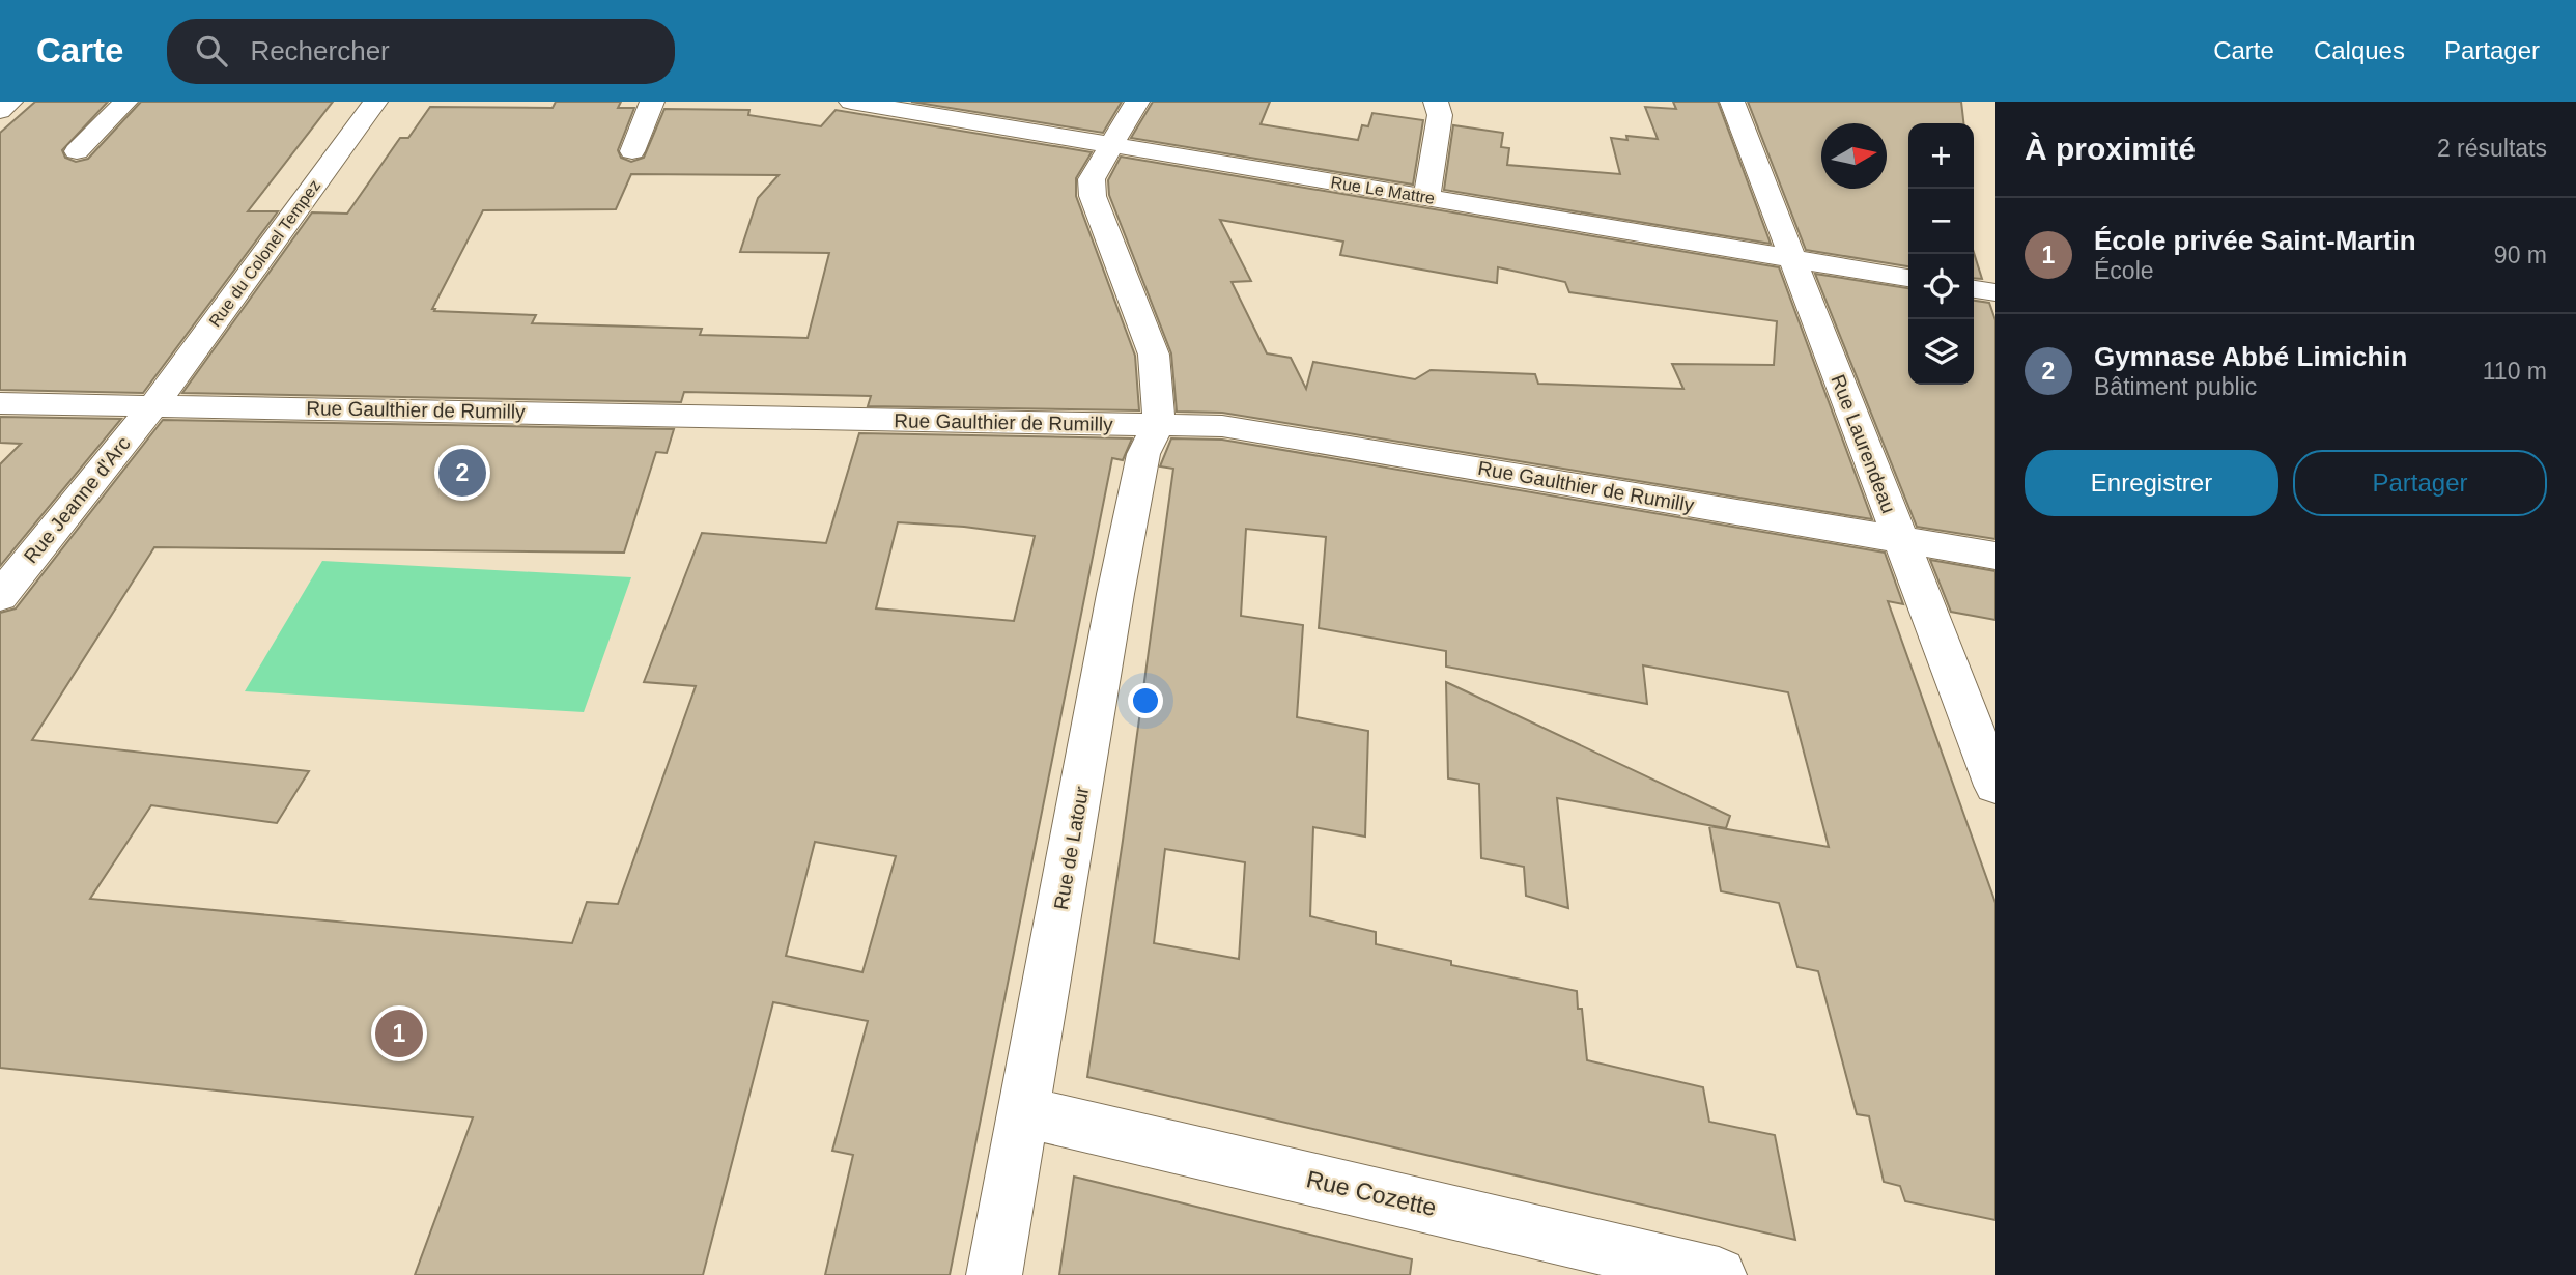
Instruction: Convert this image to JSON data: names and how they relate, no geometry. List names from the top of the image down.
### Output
{
  "streets": {
    "street": [
      "Rue Le Mattre",
      "Rue du Colonel Tempez",
      "Rue Gaulthier de Rumilly",
      "Rue Laurendeau",
      "Rue Jeanne d'Arc",
      "Rue de Latour",
      "Rue Cozette"
    ]
  },
  "crossings": [
    ["Rue Le Mattre", "Rue Laurendeau"],
    ["Rue du Colonel Tempez", "Rue Gaulthier de Rumilly"],
    ["Rue du Colonel Tempez", "Rue Jeanne d'Arc"],
    ["Rue Gaulthier de Rumilly", "Rue Laurendeau"],
    ["Rue Gaulthier de Rumilly", "Rue Jeanne d'Arc"],
    ["Rue Gaulthier de Rumilly", "Rue de Latour"],
    ["Rue de Latour", "Rue Cozette"]
  ],
  "north": "right",
  "page": {
    "header": "Carte",
    "search": "Rechercher",
    "nav": ["Carte", "Calques", "Partager"],
    "heading": ["À proximité", "2 résultats"],
    "map_buttons": ["+", "−"],
    "list": [
      {
        "mark": "1",
        "name": "École privée Saint-Martin",
        "note": "École",
        "value": "90 m"
      },
      {
        "mark": "2",
        "name": "Gymnase Abbé Limichin",
        "note": "Bâtiment public",
        "value": "110 m"
      }
    ],
    "buttons": ["Enregistrer", "Partager"],
    "pins": ["2", "1"]
  }
}
